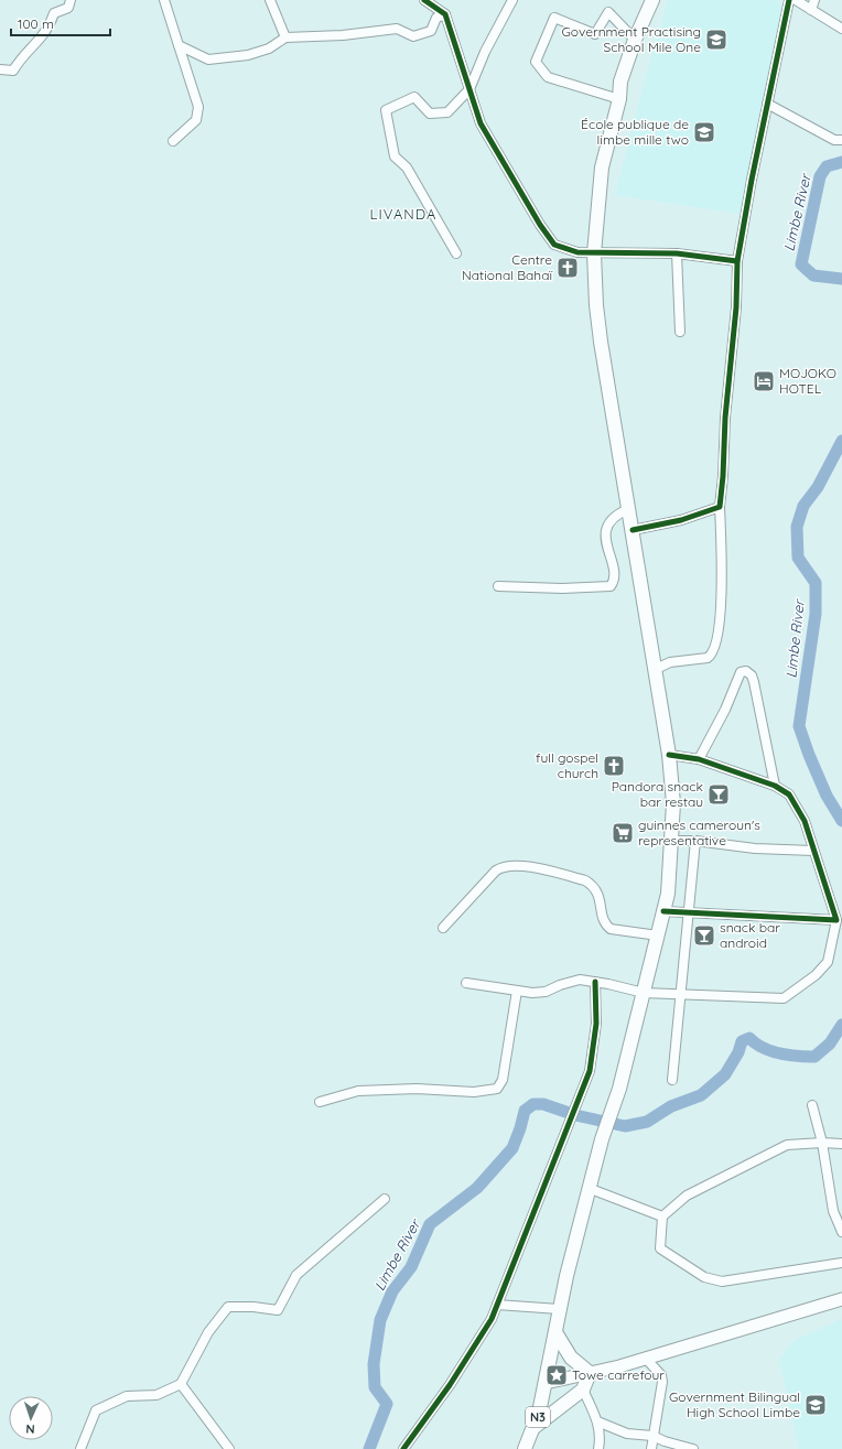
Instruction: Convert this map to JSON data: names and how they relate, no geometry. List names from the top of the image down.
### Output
{
  "streets": {
    "highway": ["N3"]
  },
  "districts": ["LIVANDA"],
  "water": ["Limbe River"],
  "places": {
    "school or university": ["Government Practising School Mile One", "École publique de limbe mille two", "Government Bilingual High School Limbe"],
    "church": ["Centre National Bahaï", "full gospel church"],
    "hotel": ["MOJOKO HOTEL"],
    "bar": ["Pandora snack bar restau", "snack bar android"],
    "supermarket": ["guinnes cameroun's representative"],
    "place": ["Towe carrefour"]
  },
  "scale_bar": "100 m",
  "north": "bottom"
}
